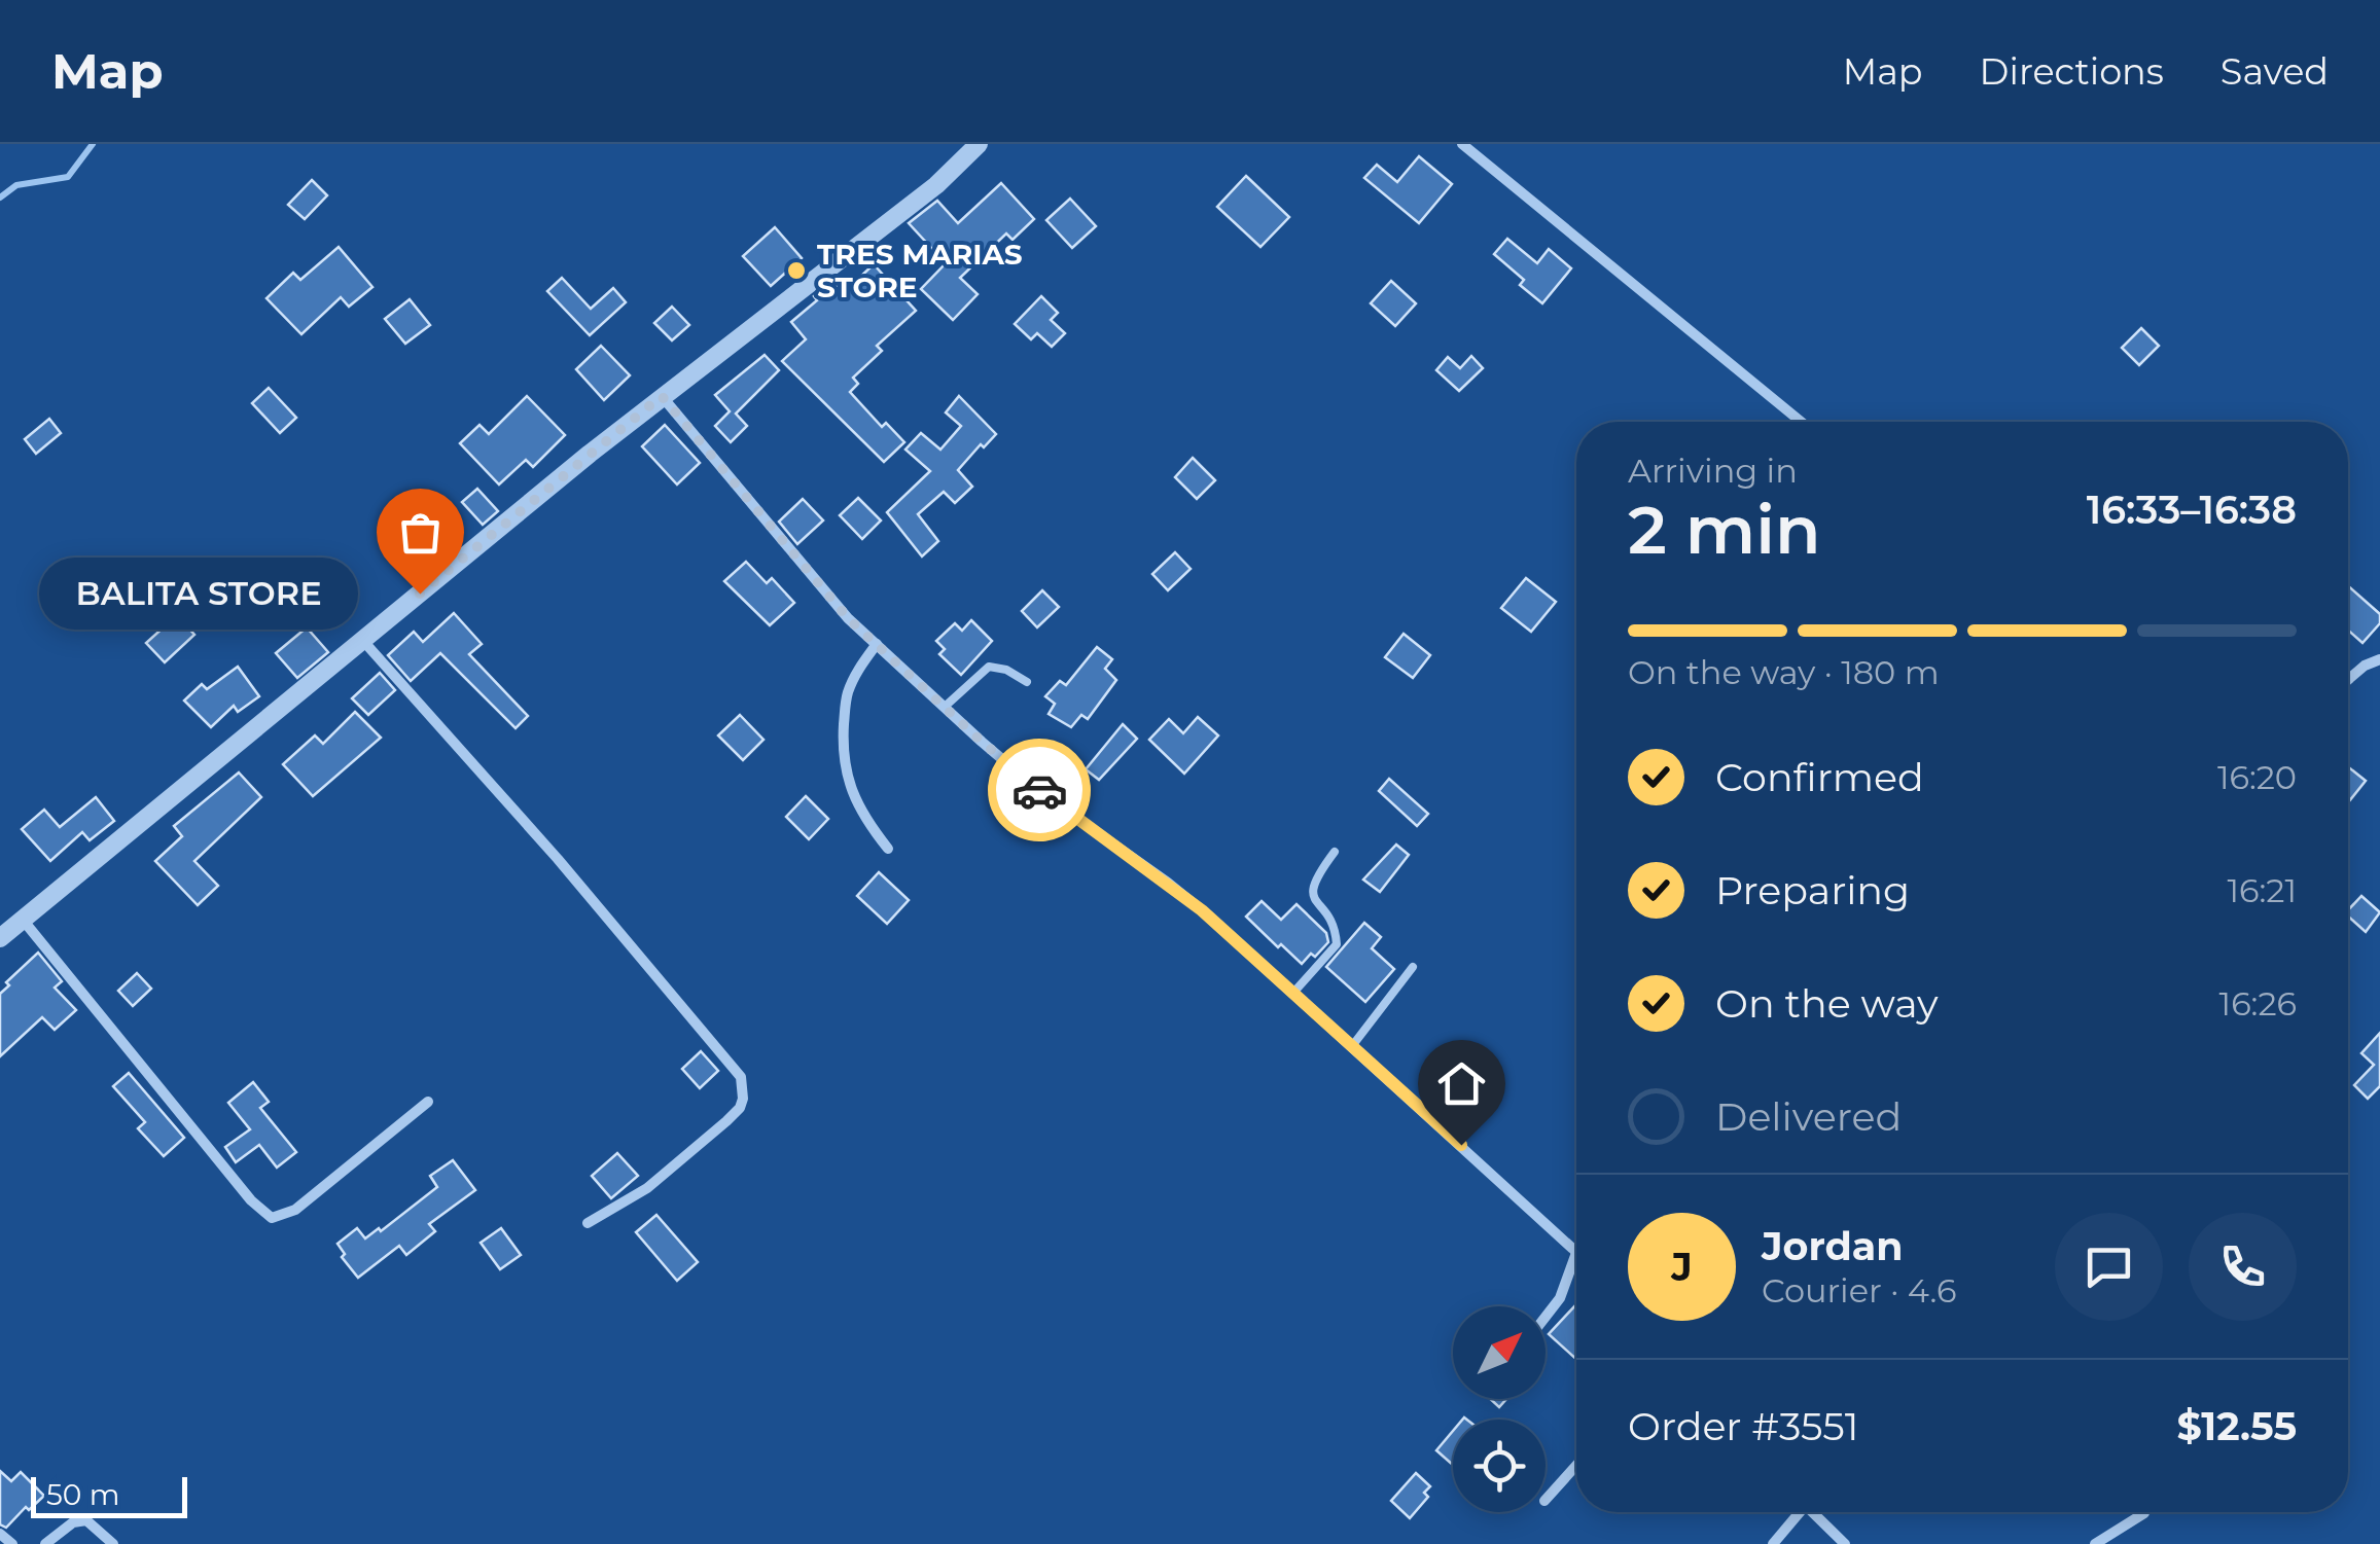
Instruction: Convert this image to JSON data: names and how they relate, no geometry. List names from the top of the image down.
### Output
{
  "places": ["TRES MARIAS STORE", "BALITA STORE"],
  "scale_bar": "50 m",
  "north": "top right",
  "page": {
    "header": "Map",
    "nav": ["Map", "Directions", "Saved"],
    "heading": ["2 min", "Arriving in", "16:33–16:38"],
    "panel": [
      "Jordan",
      "Courier · 4.6",
      "Order #3551",
      "$12.55"
    ],
    "bubble": "BALITA STORE",
    "bar": "On the way · 180 m",
    "list": [
      ["Confirmed", "16:20"],
      ["Preparing", "16:21"],
      ["On the way", "16:26"],
      "Delivered"
    ],
    "round": "J",
    "scale": "50 m"
  }
}
